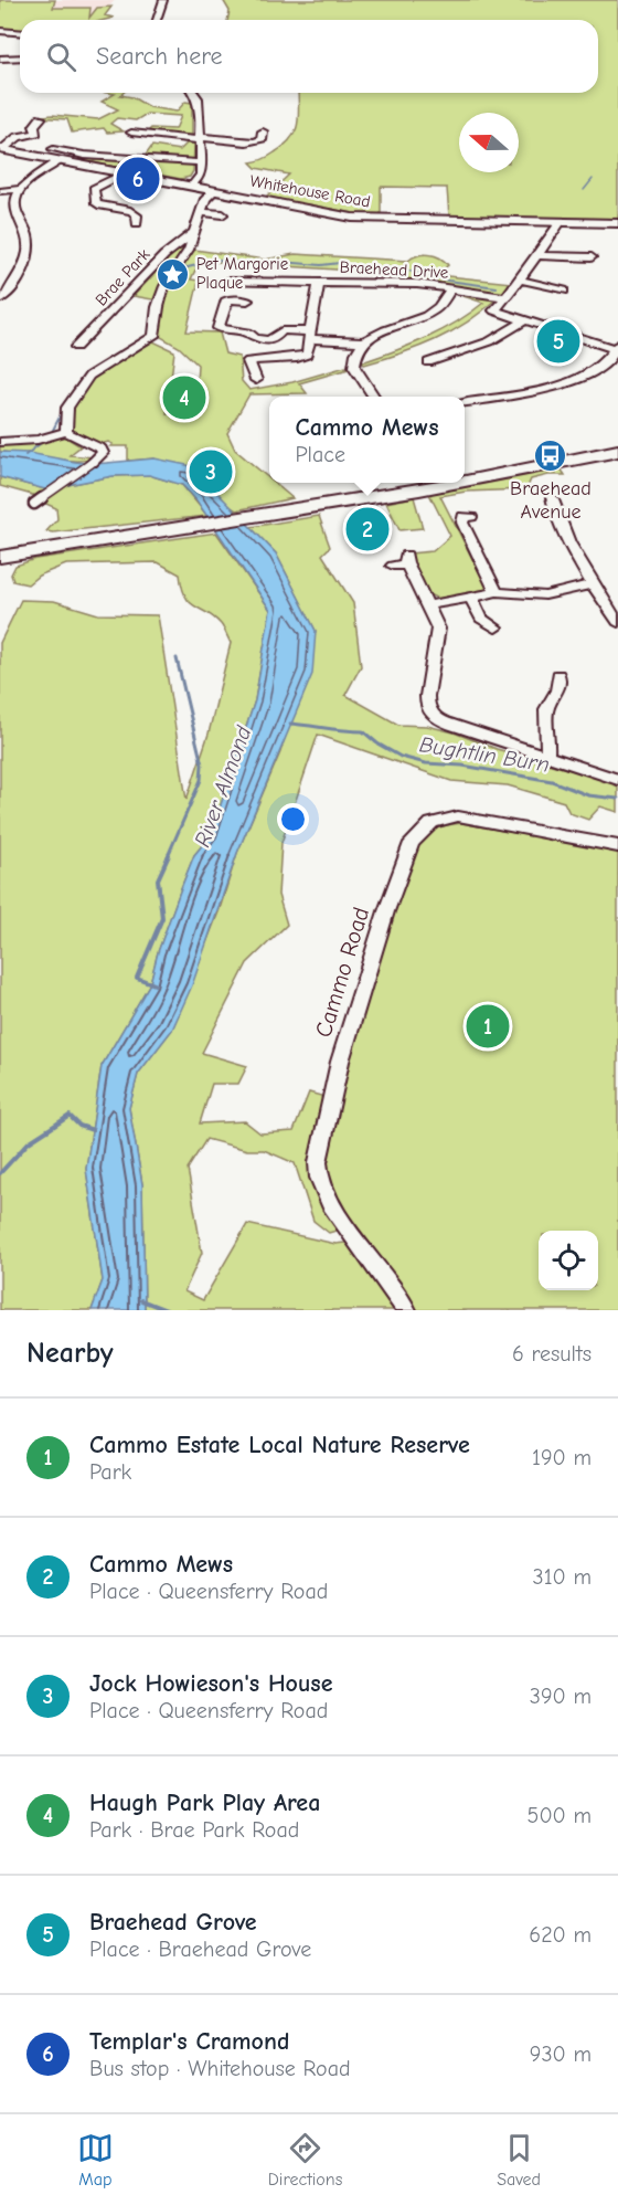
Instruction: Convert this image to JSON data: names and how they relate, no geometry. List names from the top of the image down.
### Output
{
  "streets": {
    "street": [
      "Whitehouse Road",
      "Braehead Drive",
      "Brae Park",
      "Cammo Road"
    ]
  },
  "water": ["Bughtlin Burn", "River Almond"],
  "places": {
    "place": ["Pet Margorie Plaque"],
    "bus stop": ["Braehead Avenue"]
  },
  "north": "left",
  "page": {
    "search": "Search here",
    "pins": [
      "6",
      "5",
      "4",
      "3",
      "2",
      "1"
    ],
    "popup": ["Cammo Mews", "Place"],
    "heading": ["Nearby", "6 results"],
    "list": [
      {
        "mark": "1",
        "name": "Cammo Estate Local Nature Reserve",
        "note": "Park",
        "value": "190 m"
      },
      {
        "mark": "2",
        "name": "Cammo Mews",
        "note": "Place · Queensferry Road",
        "value": "310 m"
      },
      {
        "mark": "3",
        "name": "Jock Howieson's House",
        "note": "Place · Queensferry Road",
        "value": "390 m"
      },
      {
        "mark": "4",
        "name": "Haugh Park Play Area",
        "note": "Park · Brae Park Road",
        "value": "500 m"
      },
      {
        "mark": "5",
        "name": "Braehead Grove",
        "note": "Place · Braehead Grove",
        "value": "620 m"
      },
      {
        "mark": "6",
        "name": "Templar's Cramond",
        "note": "Bus stop · Whitehouse Road",
        "value": "930 m"
      }
    ],
    "nav": ["Map", "Directions", "Saved"]
  }
}
